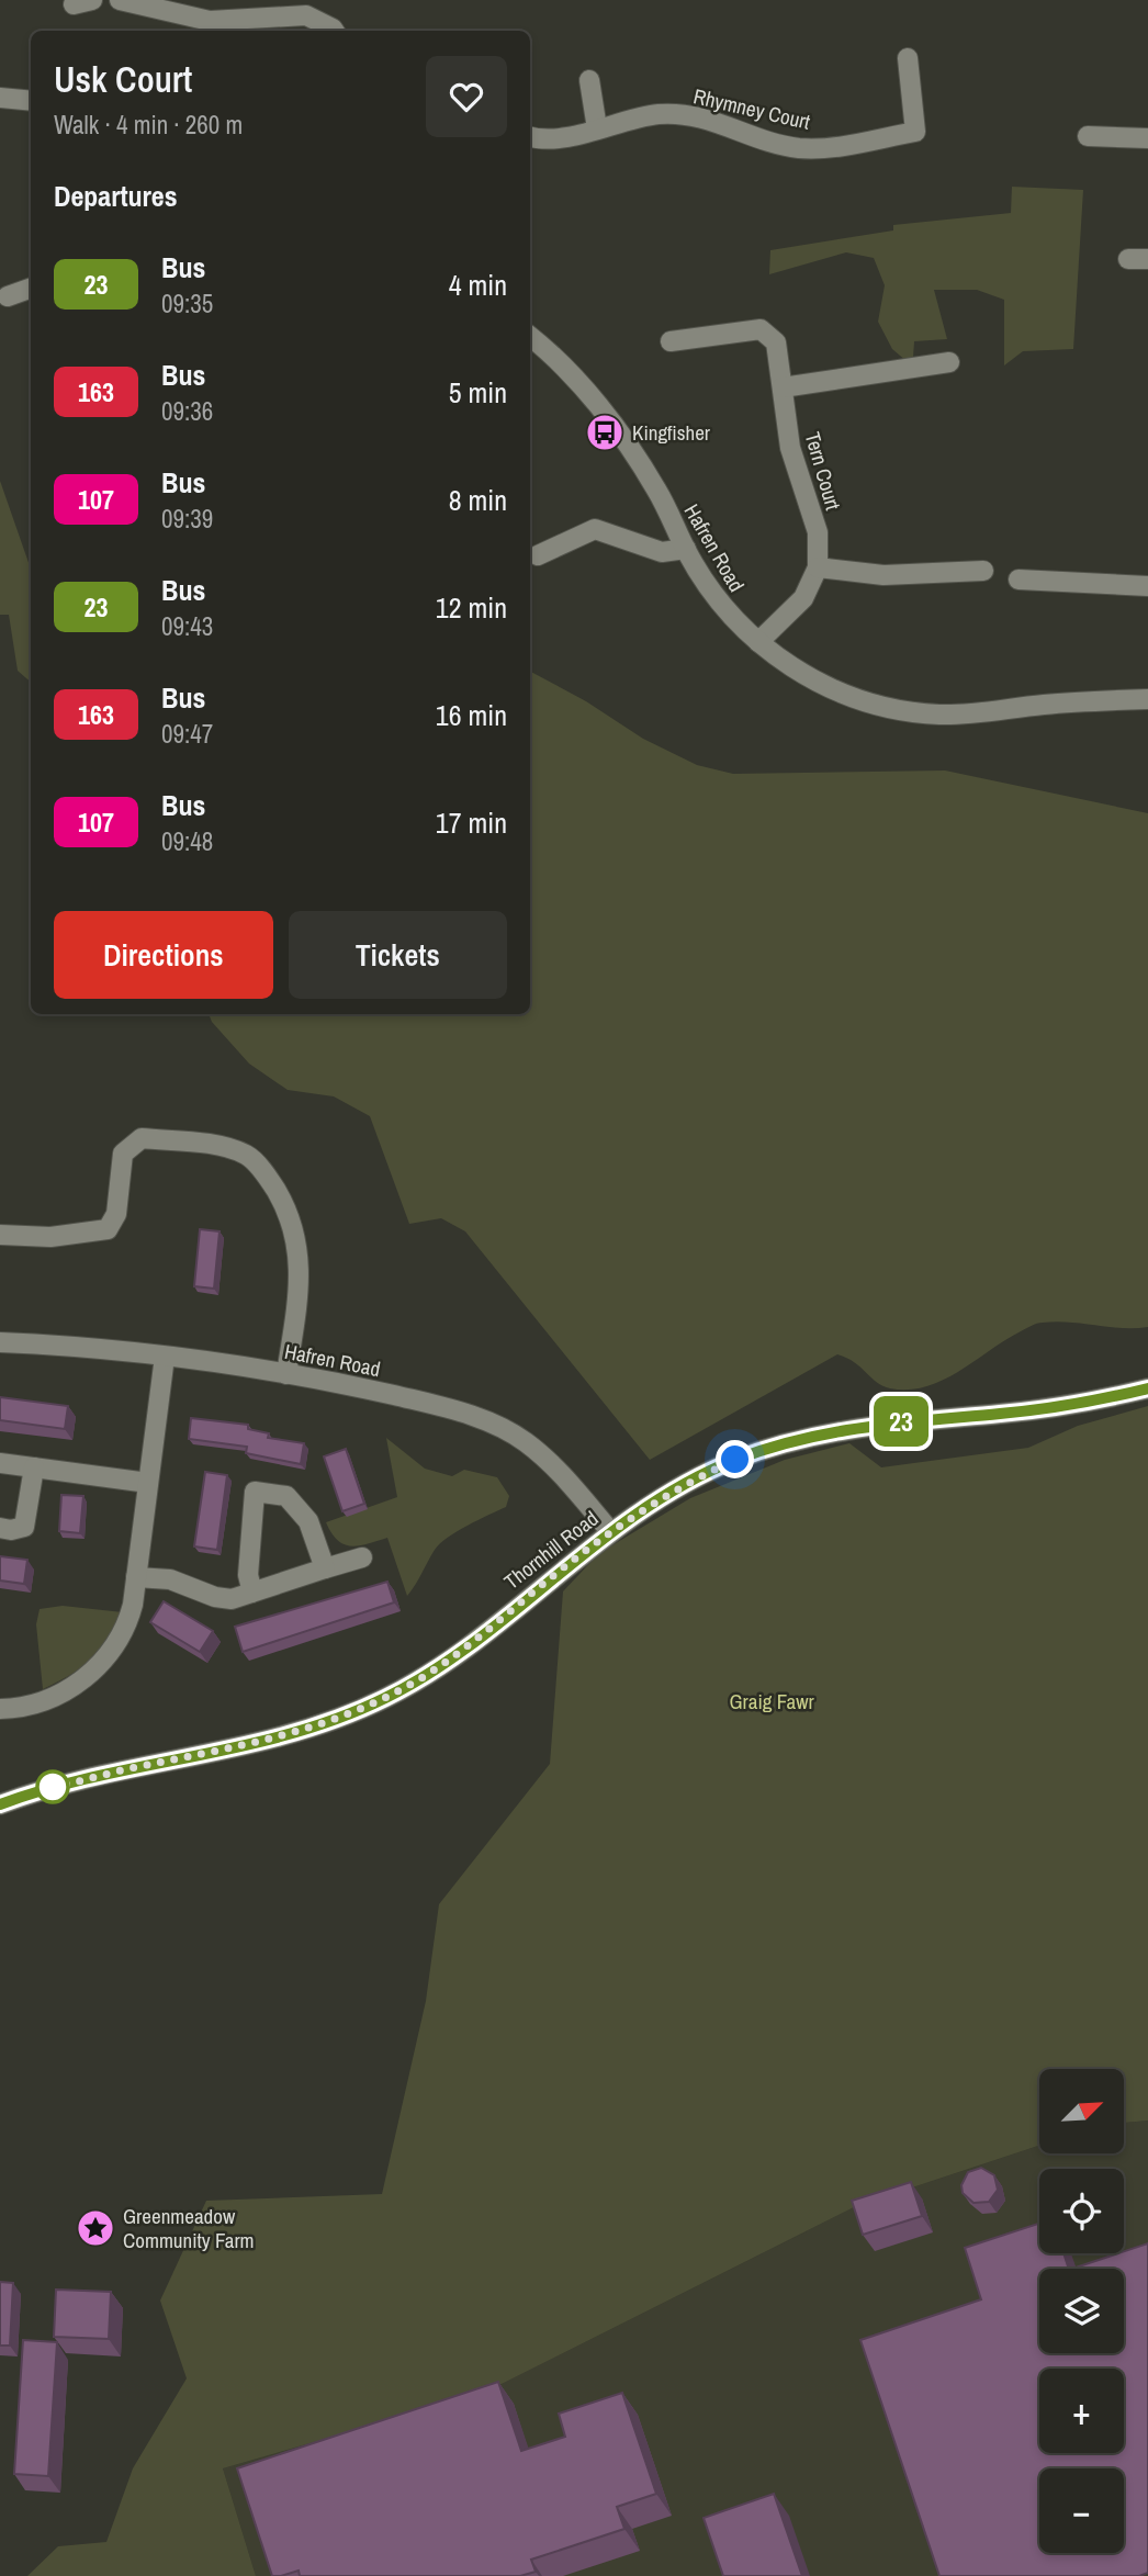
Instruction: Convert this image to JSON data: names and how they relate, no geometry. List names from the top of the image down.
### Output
{
  "streets": {
    "street": [
      "Rhymney Court",
      "Tern Court",
      "Hafren Road",
      "Thornhill Road"
    ]
  },
  "crossings": [
    ["Tern Court", "Hafren Road"],
    ["Hafren Road", "Thornhill Road"]
  ],
  "parks": ["Graig Fawr"],
  "places": {
    "bus stop": ["Kingfisher"],
    "place": ["Greenmeadow Community Farm"]
  },
  "lines": ["bus line 23"],
  "north": "top right",
  "page": {
    "on_map": "23",
    "heading": [
      ["Usk Court", "Walk · 4 min · 260 m"],
      "Departures"
    ],
    "list": [
      {
        "mark": "23",
        "name": "Bus",
        "note": "09:35",
        "value": "4 min"
      },
      {
        "mark": "163",
        "name": "Bus",
        "note": "09:36",
        "value": "5 min"
      },
      {
        "mark": "107",
        "name": "Bus",
        "note": "09:39",
        "value": "8 min"
      },
      {
        "mark": "23",
        "name": "Bus",
        "note": "09:43",
        "value": "12 min"
      },
      {
        "mark": "163",
        "name": "Bus",
        "note": "09:47",
        "value": "16 min"
      },
      {
        "mark": "107",
        "name": "Bus",
        "note": "09:48",
        "value": "17 min"
      }
    ],
    "buttons": ["Directions", "Tickets"],
    "map_buttons": ["+", "−"]
  }
}
